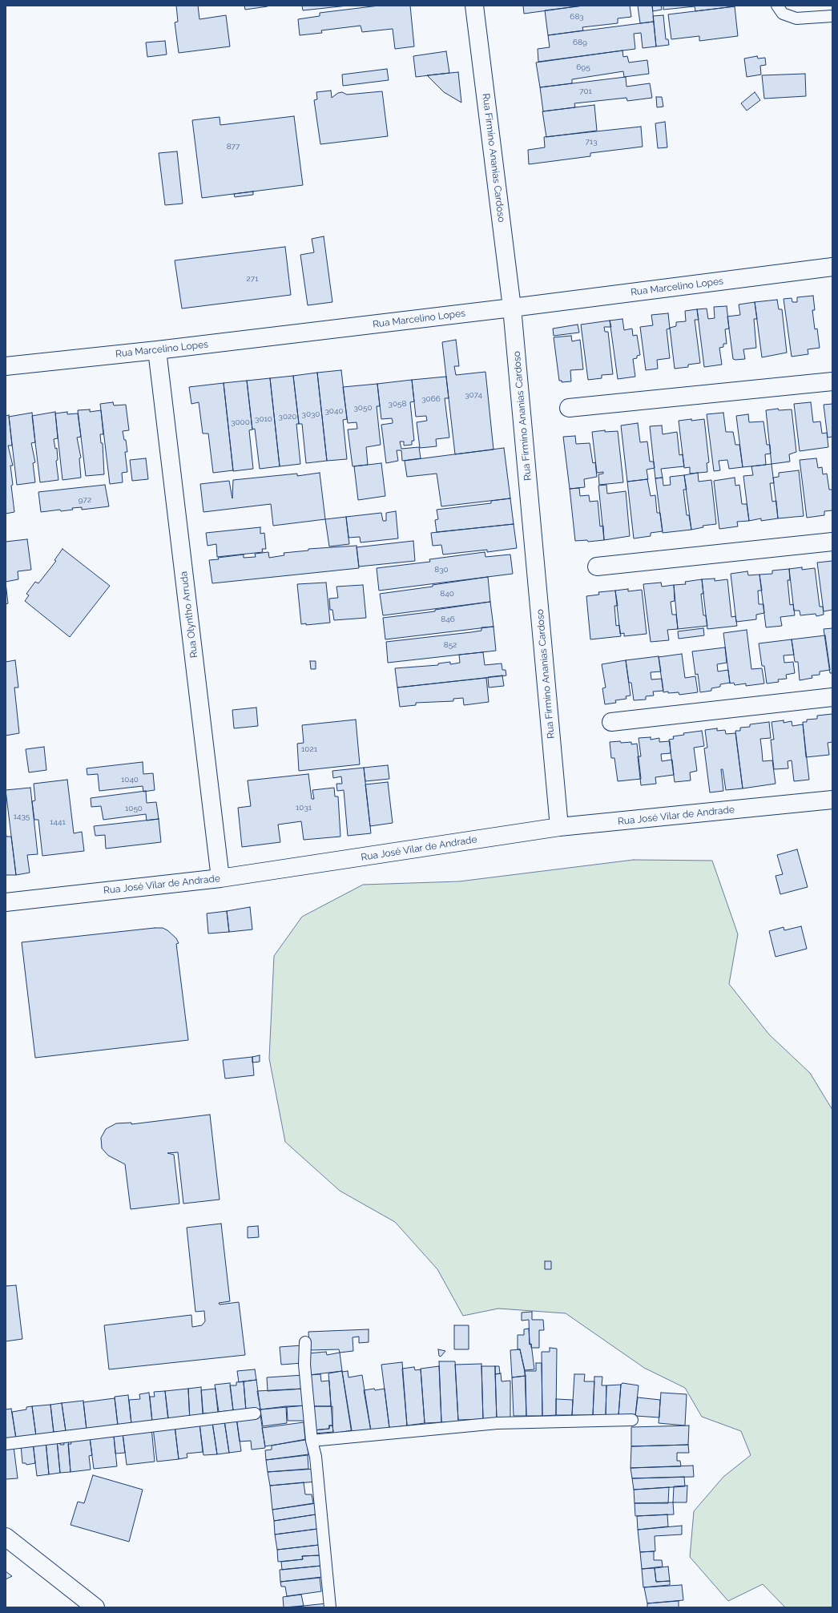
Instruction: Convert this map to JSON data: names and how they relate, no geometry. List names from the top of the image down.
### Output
{
  "streets": {
    "street": [
      "Rua Firmino Ananias Cardoso",
      "Rua Marcelino Lopes",
      "Rua Olyntho Arruda",
      "Rua José Vilar de Andrade"
    ]
  },
  "crossings": [
    ["Rua Firmino Ananias Cardoso", "Rua Marcelino Lopes"],
    ["Rua Firmino Ananias Cardoso", "Rua José Vilar de Andrade"],
    ["Rua Marcelino Lopes", "Rua Olyntho Arruda"],
    ["Rua Olyntho Arruda", "Rua José Vilar de Andrade"]
  ],
  "house_numbers": [
    "683",
    "689",
    "695",
    "701",
    "713",
    "877",
    "271",
    "3074",
    "3066",
    "3058",
    "3050",
    "3040",
    "3030",
    "3020",
    "3010",
    "3000",
    "972",
    "830",
    "840",
    "846",
    "852",
    "1021",
    "1040",
    "1031",
    "1050",
    "1435",
    "1441"
  ]
}
